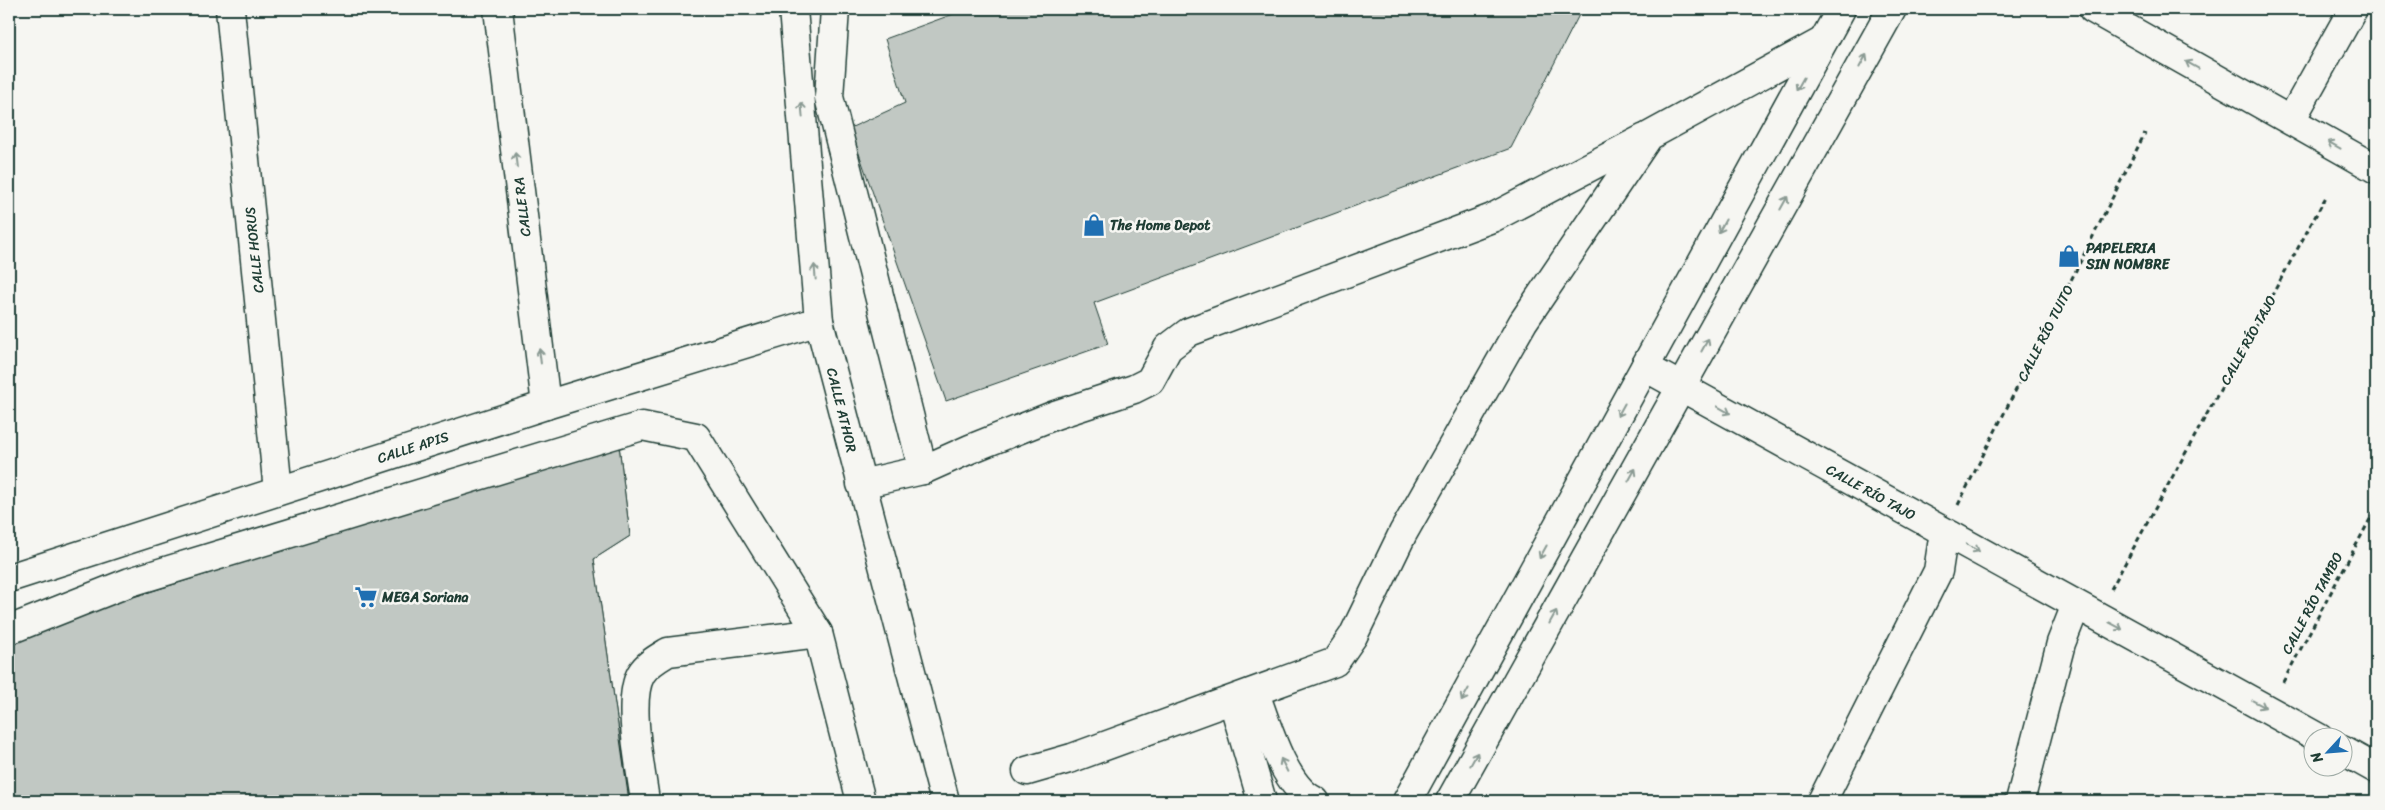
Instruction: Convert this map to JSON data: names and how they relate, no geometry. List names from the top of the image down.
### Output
{
  "streets": {
    "street": [
      "CALLE RA",
      "CALLE HORUS",
      "CALLE RÍO TAJO",
      "CALLE ATHOR",
      "CALLE APIS"
    ],
    "path": ["CALLE RÍO TUITO", "CALLE RÍO TAMBO"]
  },
  "crossings": [
    ["CALLE RA", "CALLE APIS"],
    ["CALLE HORUS", "CALLE APIS"],
    ["CALLE RÍO TUITO", "CALLE RÍO TAJO"],
    ["CALLE RÍO TAJO", "CALLE RÍO TAMBO"],
    ["CALLE ATHOR", "CALLE APIS"]
  ],
  "one_way": ["CALLE RA", "CALLE RÍO TAJO"],
  "places": {
    "shop": ["The Home Depot", "PAPELERIA SIN NOMBRE"],
    "supermarket": ["MEGA Soriana"]
  },
  "north": "bottom left"
}
